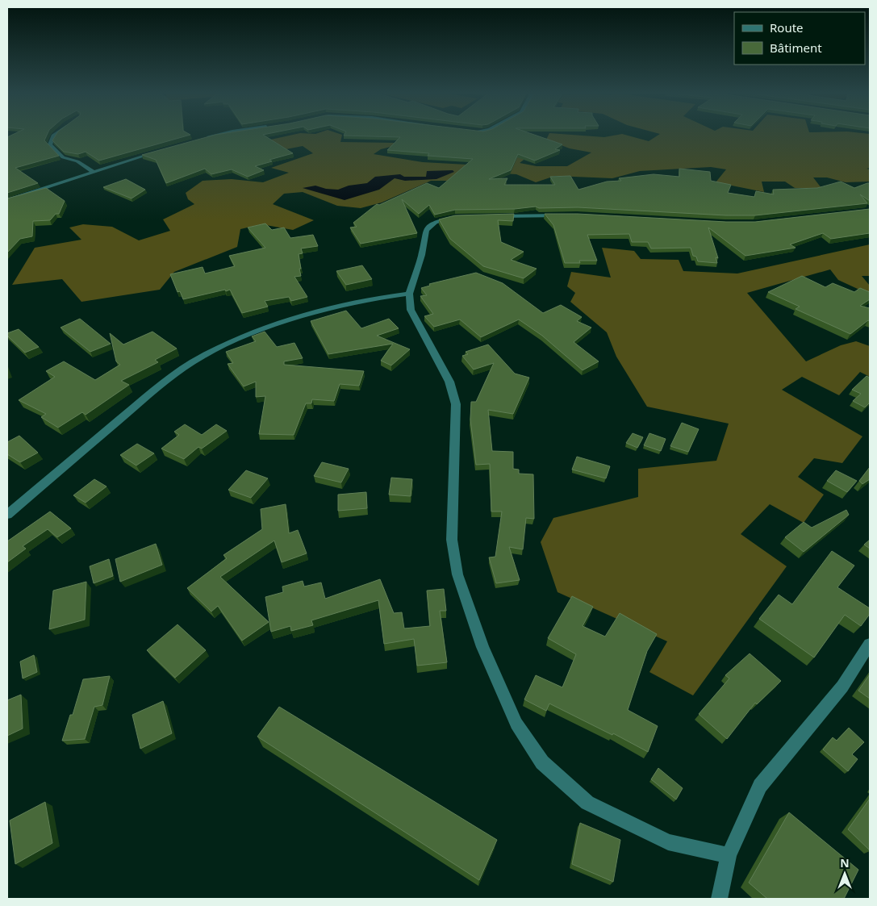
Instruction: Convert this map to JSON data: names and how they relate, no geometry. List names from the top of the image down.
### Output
{
  "legend": ["Route", "Bâtiment"],
  "north": "top"
}
